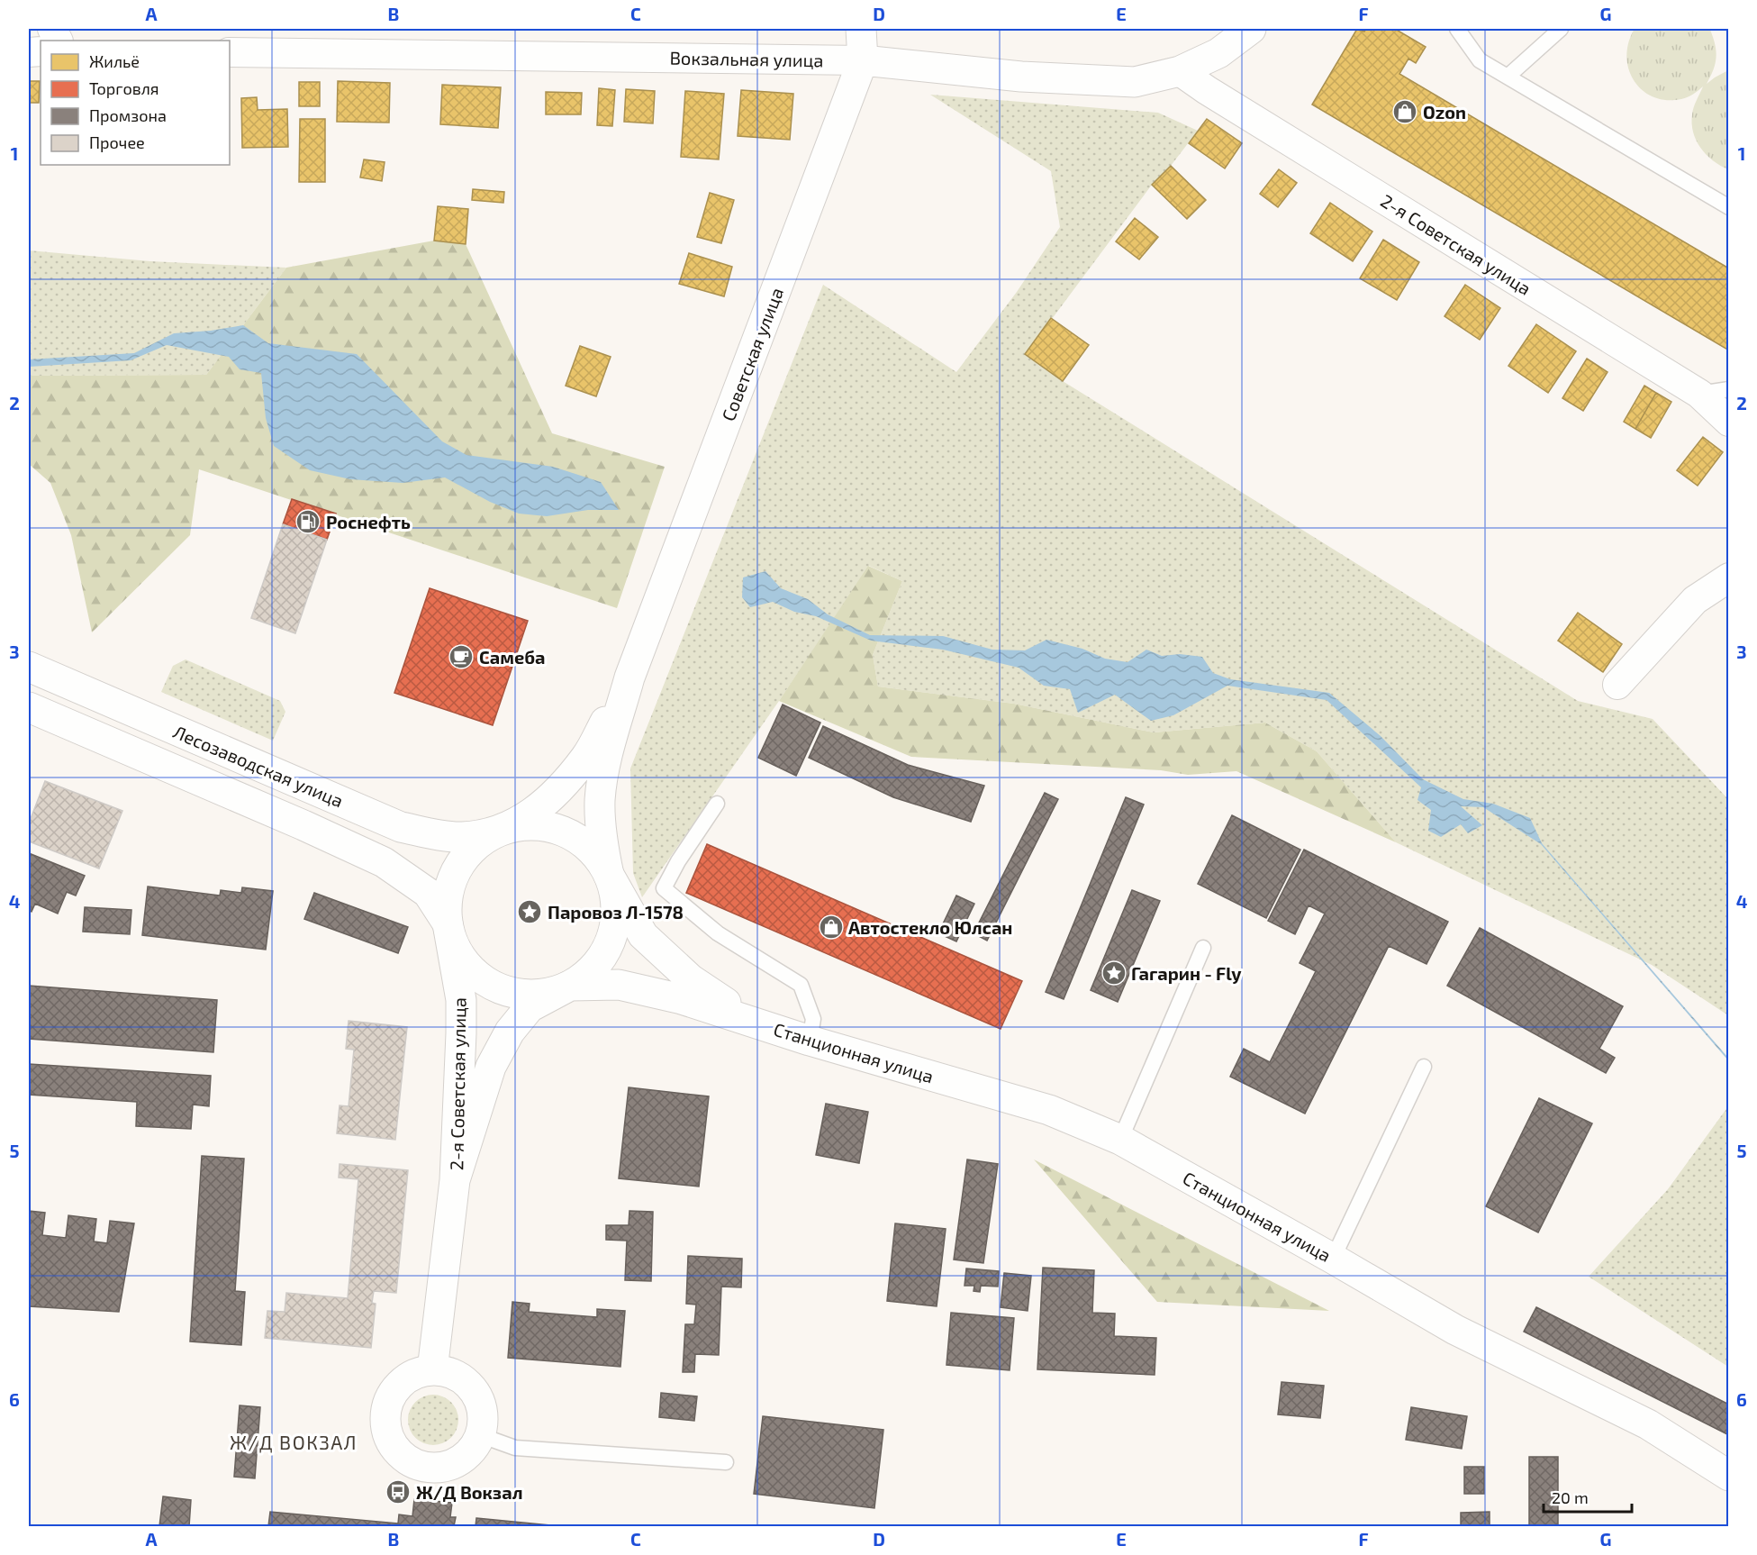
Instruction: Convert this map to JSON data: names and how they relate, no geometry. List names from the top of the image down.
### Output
{
  "streets": {
    "main road": [
      "Вокзальная улица",
      "2-я Советская улица",
      "Советская улица",
      "Лесозаводская улица",
      "Станционная улица"
    ]
  },
  "crossings": [
    ["Вокзальная улица", "2-я Советская улица"],
    ["Вокзальная улица", "Советская улица"],
    ["2-я Советская улица", "Советская улица"],
    ["2-я Советская улица", "Лесозаводская улица"],
    ["2-я Советская улица", "Станционная улица"],
    ["Советская улица", "Лесозаводская улица"],
    ["Советская улица", "Станционная улица"],
    ["Лесозаводская улица", "Станционная улица"]
  ],
  "districts": ["Ж/Д ВОКЗАЛ"],
  "places": {
    "shop": ["Ozon", "Автостекло Юлсан"],
    "fuel station": ["Роснефть"],
    "cafe": ["Самеба"],
    "place": ["Паровоз Л-1578", "Гагарин - Fly"],
    "bus stop": ["Ж/Д Вокзал"]
  },
  "legend": [
    "Жильё",
    "Торговля",
    "Промзона",
    "Прочее"
  ],
  "scale_bar": "20 m",
  "grid": {
    "columns": [
      "A",
      "B",
      "C",
      "D",
      "E",
      "F",
      "G"
    ],
    "rows": [
      "1",
      "2",
      "3",
      "4",
      "5",
      "6"
    ]
  }
}
